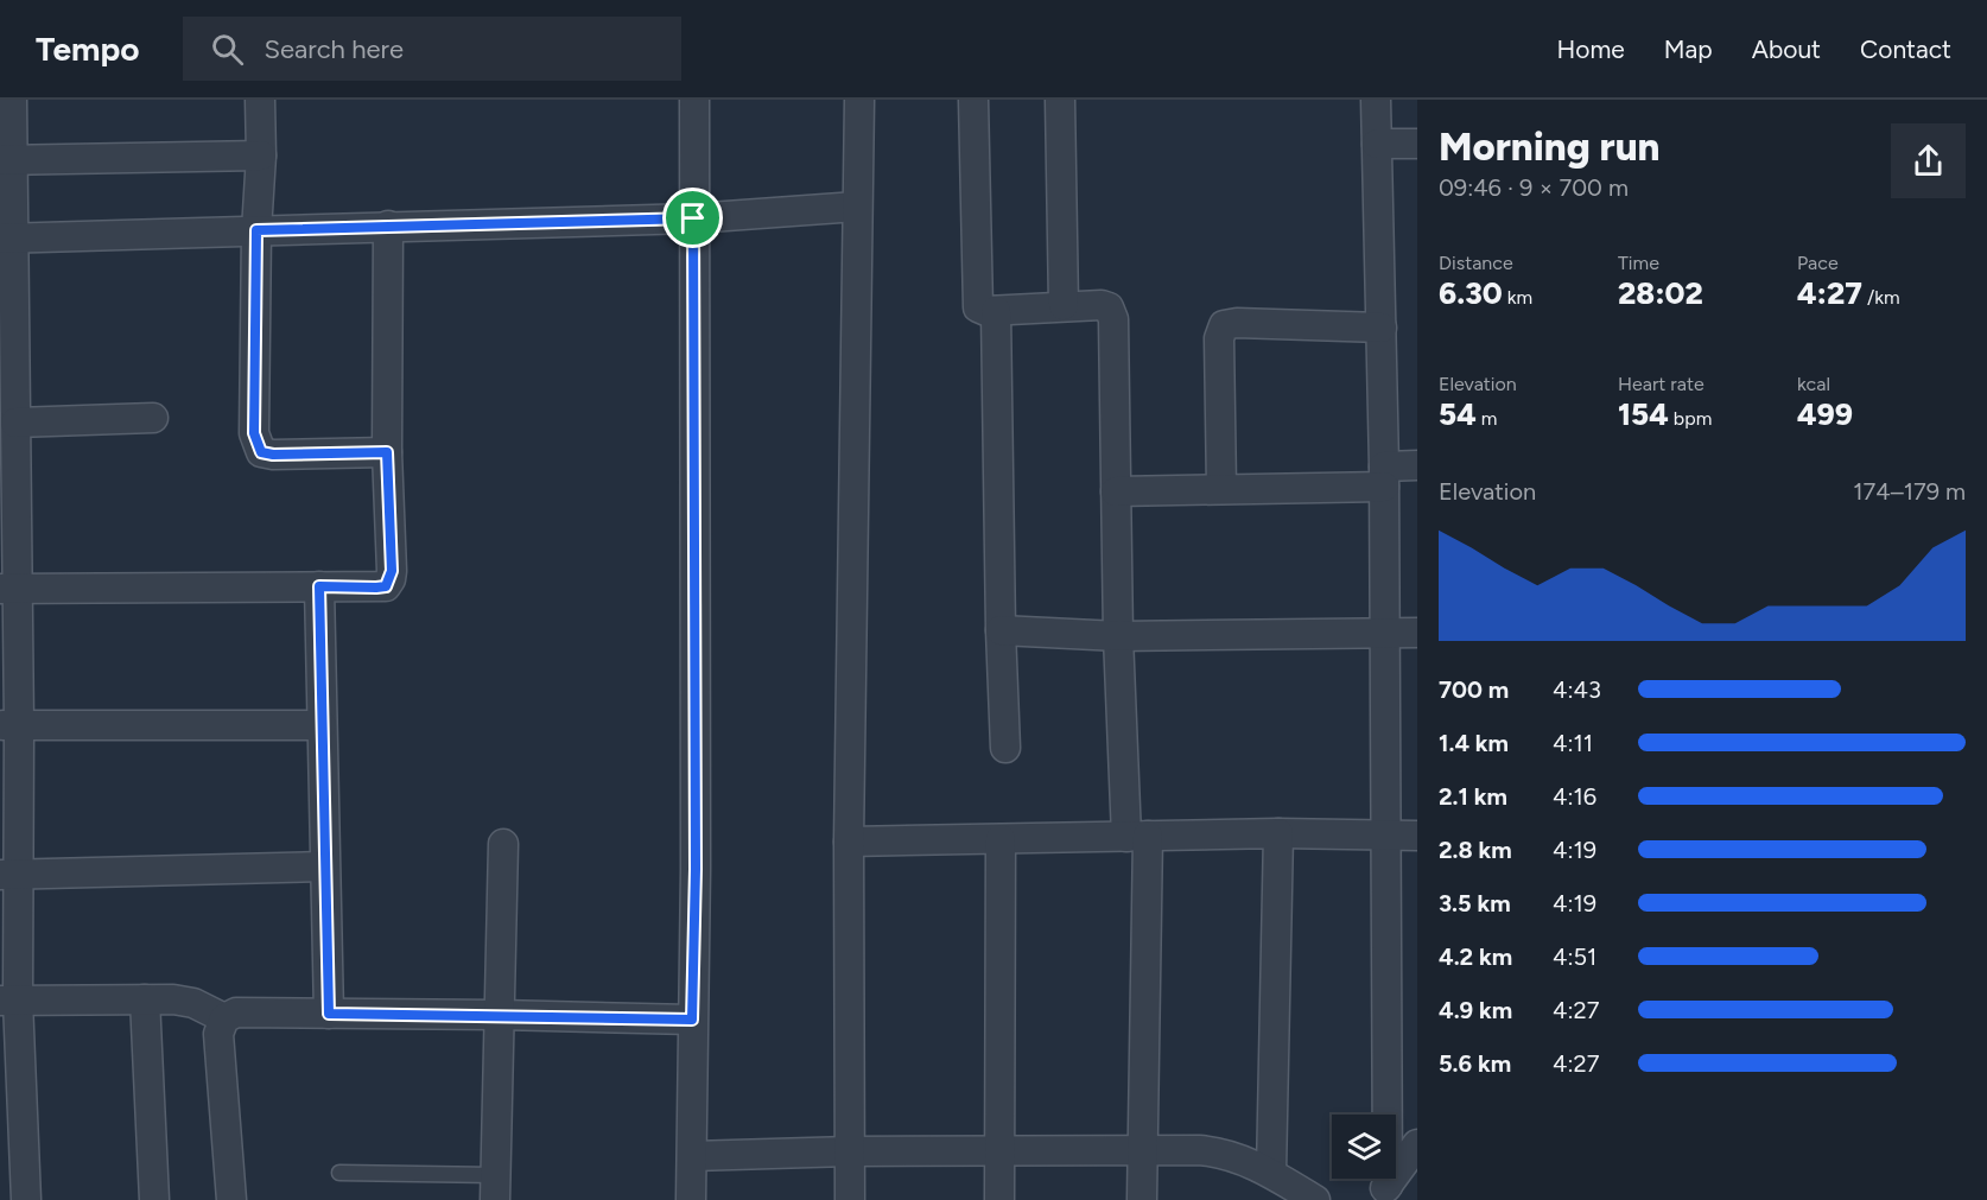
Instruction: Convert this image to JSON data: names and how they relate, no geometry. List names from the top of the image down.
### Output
{
  "page": {
    "header": "Tempo",
    "search": "Search here",
    "nav": [
      "Home",
      "Map",
      "About",
      "Contact"
    ],
    "heading": ["Morning run", "09:46 · 9 × 700 m"],
    "stats": [
      ["Distance", "6.30 km"],
      ["Time", "28:02"],
      ["Pace", "4:27 /km"],
      ["Elevation", "54 m"],
      ["Heart rate", "154 bpm"],
      ["kcal", "499"]
    ],
    "chart": ["Elevation", "174–179 m"],
    "list": [
      {
        "name": "700 m",
        "note": "4:43"
      },
      {
        "name": "1.4 km",
        "note": "4:11"
      },
      {
        "name": "2.1 km",
        "note": "4:16"
      },
      {
        "name": "2.8 km",
        "note": "4:19"
      },
      {
        "name": "3.5 km",
        "note": "4:19"
      },
      {
        "name": "4.2 km",
        "note": "4:51"
      },
      {
        "name": "4.9 km",
        "note": "4:27"
      },
      {
        "name": "5.6 km",
        "note": "4:27"
      }
    ]
  }
}
